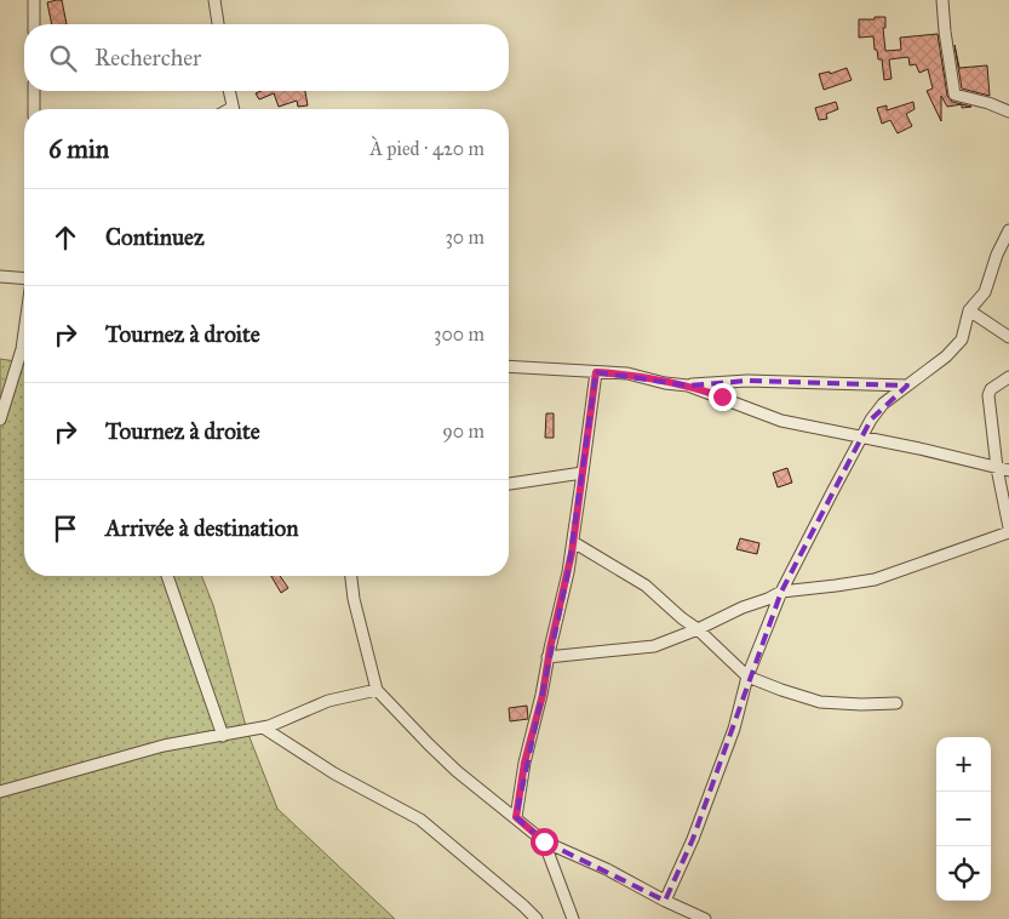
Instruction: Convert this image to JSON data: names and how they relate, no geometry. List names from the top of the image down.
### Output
{
  "page": {
    "search": "Rechercher",
    "heading": ["6 min", "À pied · 420 m"],
    "list": [
      ["Continuez", "30 m"],
      ["Tournez à droite", "300 m"],
      ["Tournez à droite", "90 m"],
      "Arrivée à destination"
    ],
    "map_buttons": ["+", "−"]
  }
}
